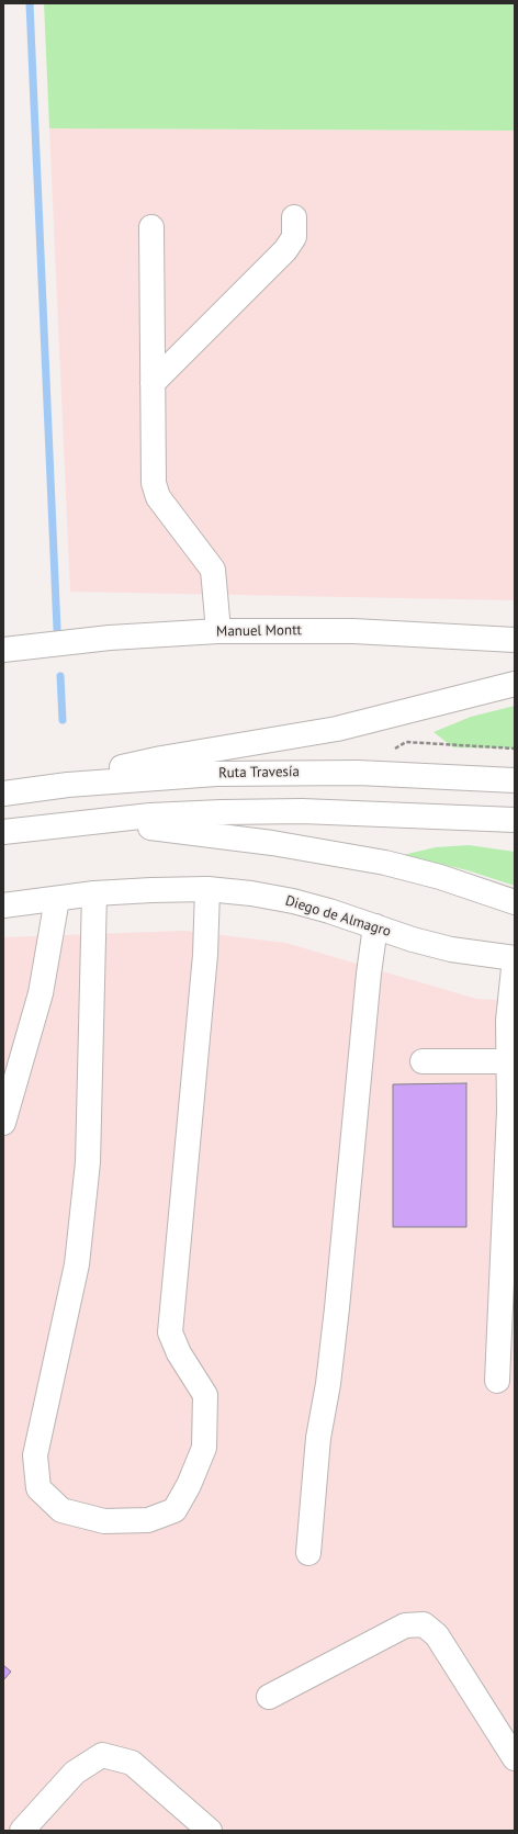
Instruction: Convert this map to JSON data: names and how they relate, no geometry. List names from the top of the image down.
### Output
{
  "streets": {
    "main road": ["Manuel Montt", "Ruta Travesía", "Diego de Almagro"]
  }
}
